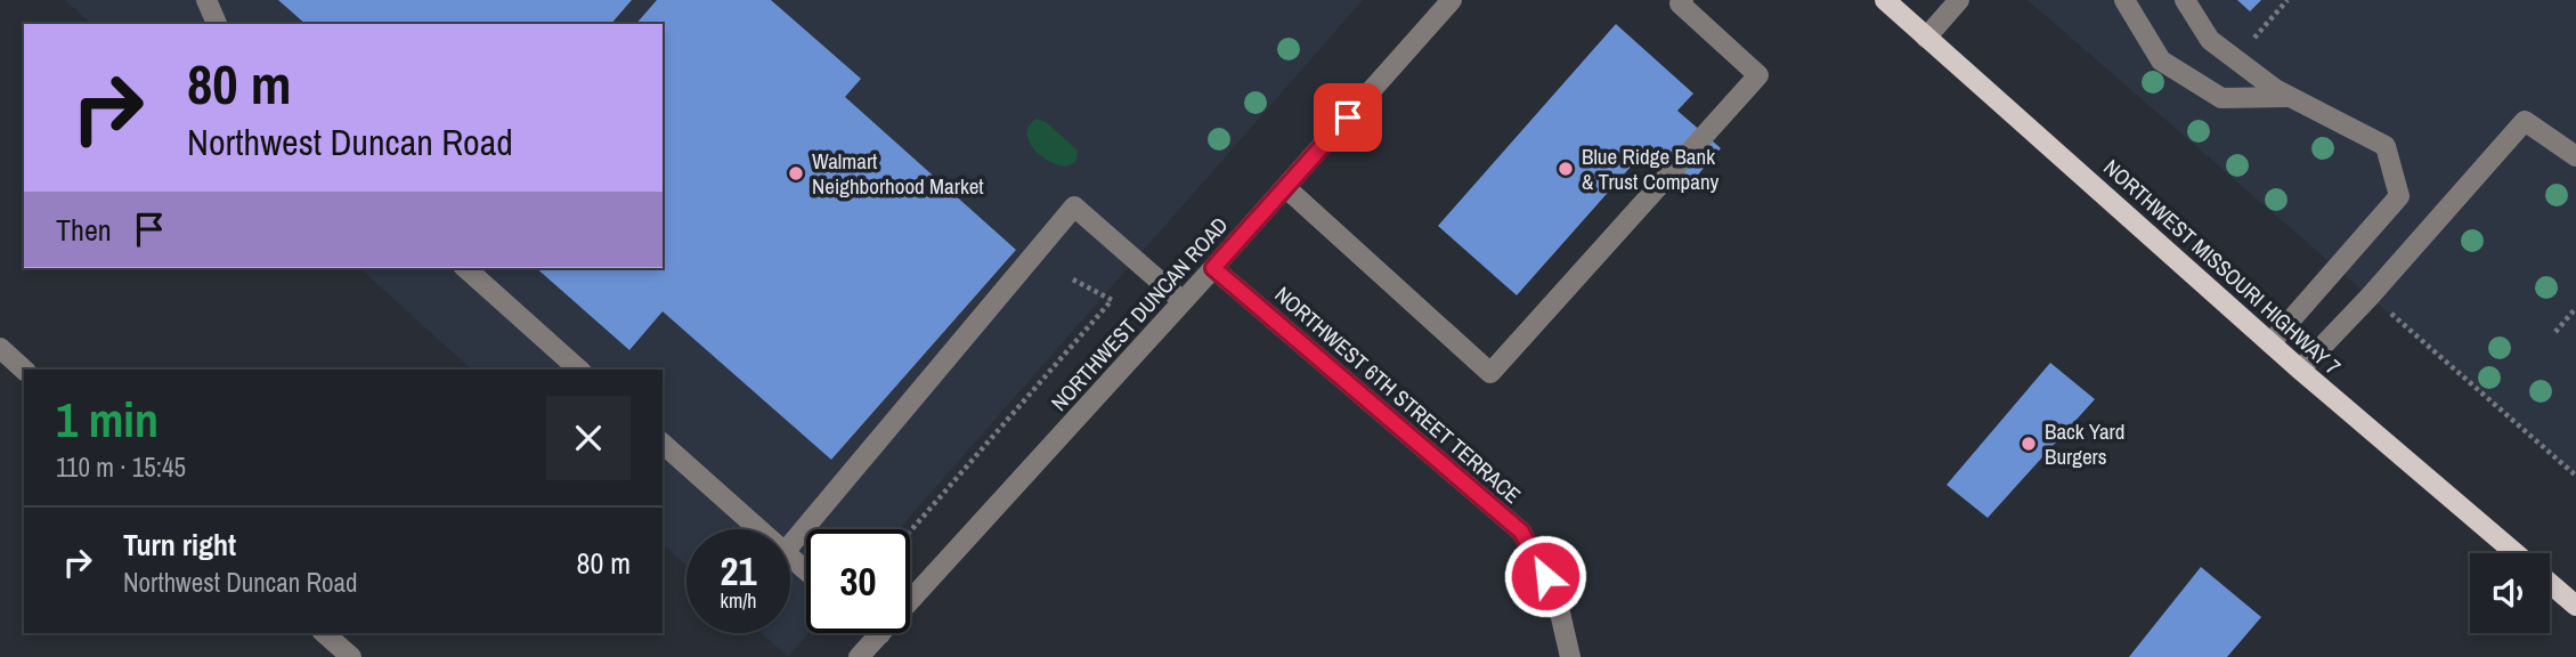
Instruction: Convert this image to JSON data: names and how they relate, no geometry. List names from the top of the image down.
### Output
{
  "streets": {
    "main road": ["NORTHWEST MISSOURI HIGHWAY 7"],
    "street": ["NORTHWEST DUNCAN ROAD", "NORTHWEST 6TH STREET TERRACE"]
  },
  "crossings": [
    ["NORTHWEST DUNCAN ROAD", "NORTHWEST 6TH STREET TERRACE"]
  ],
  "places": ["Blue Ridge Bank & Trust Company", "Walmart Neighborhood Market", "Back Yard Burgers"],
  "page": {
    "turn": ["80 m", "Northwest Duncan Road"],
    "then": "Then",
    "heading": ["1 min", "110 m · 15:45"],
    "list": [
      {
        "name": "Turn right",
        "note": "Northwest Duncan Road",
        "value": "80 m"
      }
    ],
    "speed": "21 km/h",
    "limit": "30"
  }
}
